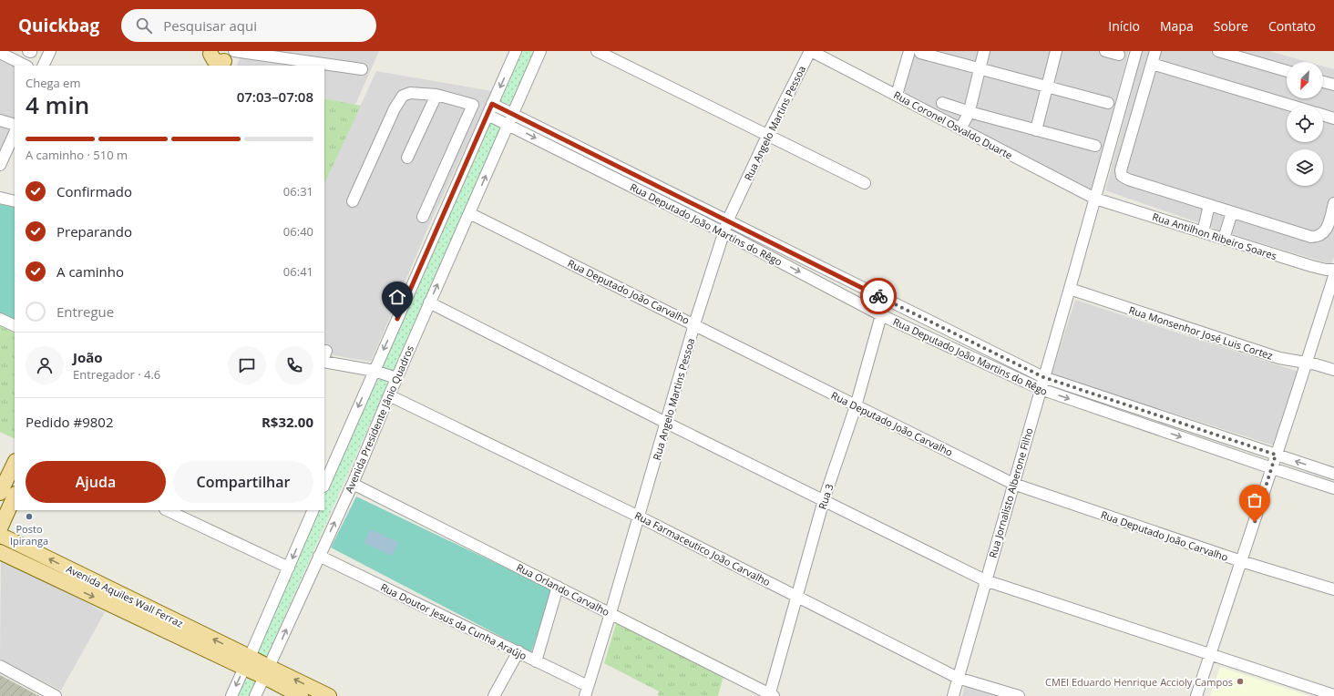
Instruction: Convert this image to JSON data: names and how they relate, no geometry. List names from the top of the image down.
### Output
{
  "streets": {
    "main road": ["Avenida Aquiles Wall Ferraz"],
    "street": [
      "Rua Angelo Martins Pessoa",
      "Rua Coronel Osvaldo Duarte",
      "Rua Deputado João Martins do Rêgo",
      "Rua Antilhon Ribeiro Soares",
      "Rua Deputado João Carvalho",
      "Rua Monsenhor José Luis Cortez",
      "Avenida Presidente Jânio Quadros",
      "Rua Jornalisto Alberone Filho",
      "Rua 3",
      "Rua Farmaceutico João Carvalho",
      "Rua Orlando Carvalho",
      "Rua Doutor Jesus da Cunha Araújo"
    ]
  },
  "crossings": [
    ["Rua Angelo Martins Pessoa", "Rua Coronel Osvaldo Duarte"],
    ["Rua Angelo Martins Pessoa", "Rua Deputado João Martins do Rêgo"],
    ["Rua Angelo Martins Pessoa", "Rua Deputado João Carvalho"],
    ["Rua Angelo Martins Pessoa", "Rua Farmaceutico João Carvalho"],
    ["Rua Angelo Martins Pessoa", "Rua Orlando Carvalho"],
    ["Rua Angelo Martins Pessoa", "Rua Doutor Jesus da Cunha Araújo"],
    ["Rua Coronel Osvaldo Duarte", "Rua Antilhon Ribeiro Soares"],
    ["Rua Coronel Osvaldo Duarte", "Rua Jornalisto Alberone Filho"],
    ["Rua Deputado João Martins do Rêgo", "Avenida Presidente Jânio Quadros"],
    ["Rua Deputado João Martins do Rêgo", "Rua Jornalisto Alberone Filho"],
    ["Rua Deputado João Martins do Rêgo", "Rua 3"],
    ["Rua Antilhon Ribeiro Soares", "Rua Jornalisto Alberone Filho"],
    ["Rua Deputado João Carvalho", "Avenida Presidente Jânio Quadros"],
    ["Rua Deputado João Carvalho", "Rua Jornalisto Alberone Filho"],
    ["Rua Deputado João Carvalho", "Rua 3"],
    ["Rua Monsenhor José Luis Cortez", "Rua Jornalisto Alberone Filho"],
    ["Avenida Presidente Jânio Quadros", "Rua Farmaceutico João Carvalho"],
    ["Avenida Presidente Jânio Quadros", "Rua Orlando Carvalho"],
    ["Avenida Presidente Jânio Quadros", "Rua Doutor Jesus da Cunha Araújo"],
    ["Rua Jornalisto Alberone Filho", "Rua Farmaceutico João Carvalho"],
    ["Rua 3", "Rua Farmaceutico João Carvalho"],
    ["Rua 3", "Rua Orlando Carvalho"]
  ],
  "places": ["Posto Ipiranga", "CMEI Eduardo Henrique Accioly Campos"],
  "north": "bottom left",
  "page": {
    "header": "Quickbag",
    "search": "Pesquisar aqui",
    "nav": [
      "Início",
      "Mapa",
      "Sobre",
      "Contato"
    ],
    "heading": ["4 min", "Chega em", "07:03–07:08"],
    "panel": [
      "João",
      "Entregador · 4.6",
      "Pedido #9802",
      "R$32.00"
    ],
    "bar": "A caminho · 510 m",
    "list": [
      ["Confirmado", "06:31"],
      ["Preparando", "06:40"],
      ["A caminho", "06:41"],
      "Entregue"
    ],
    "buttons": ["Ajuda", "Compartilhar"]
  }
}
